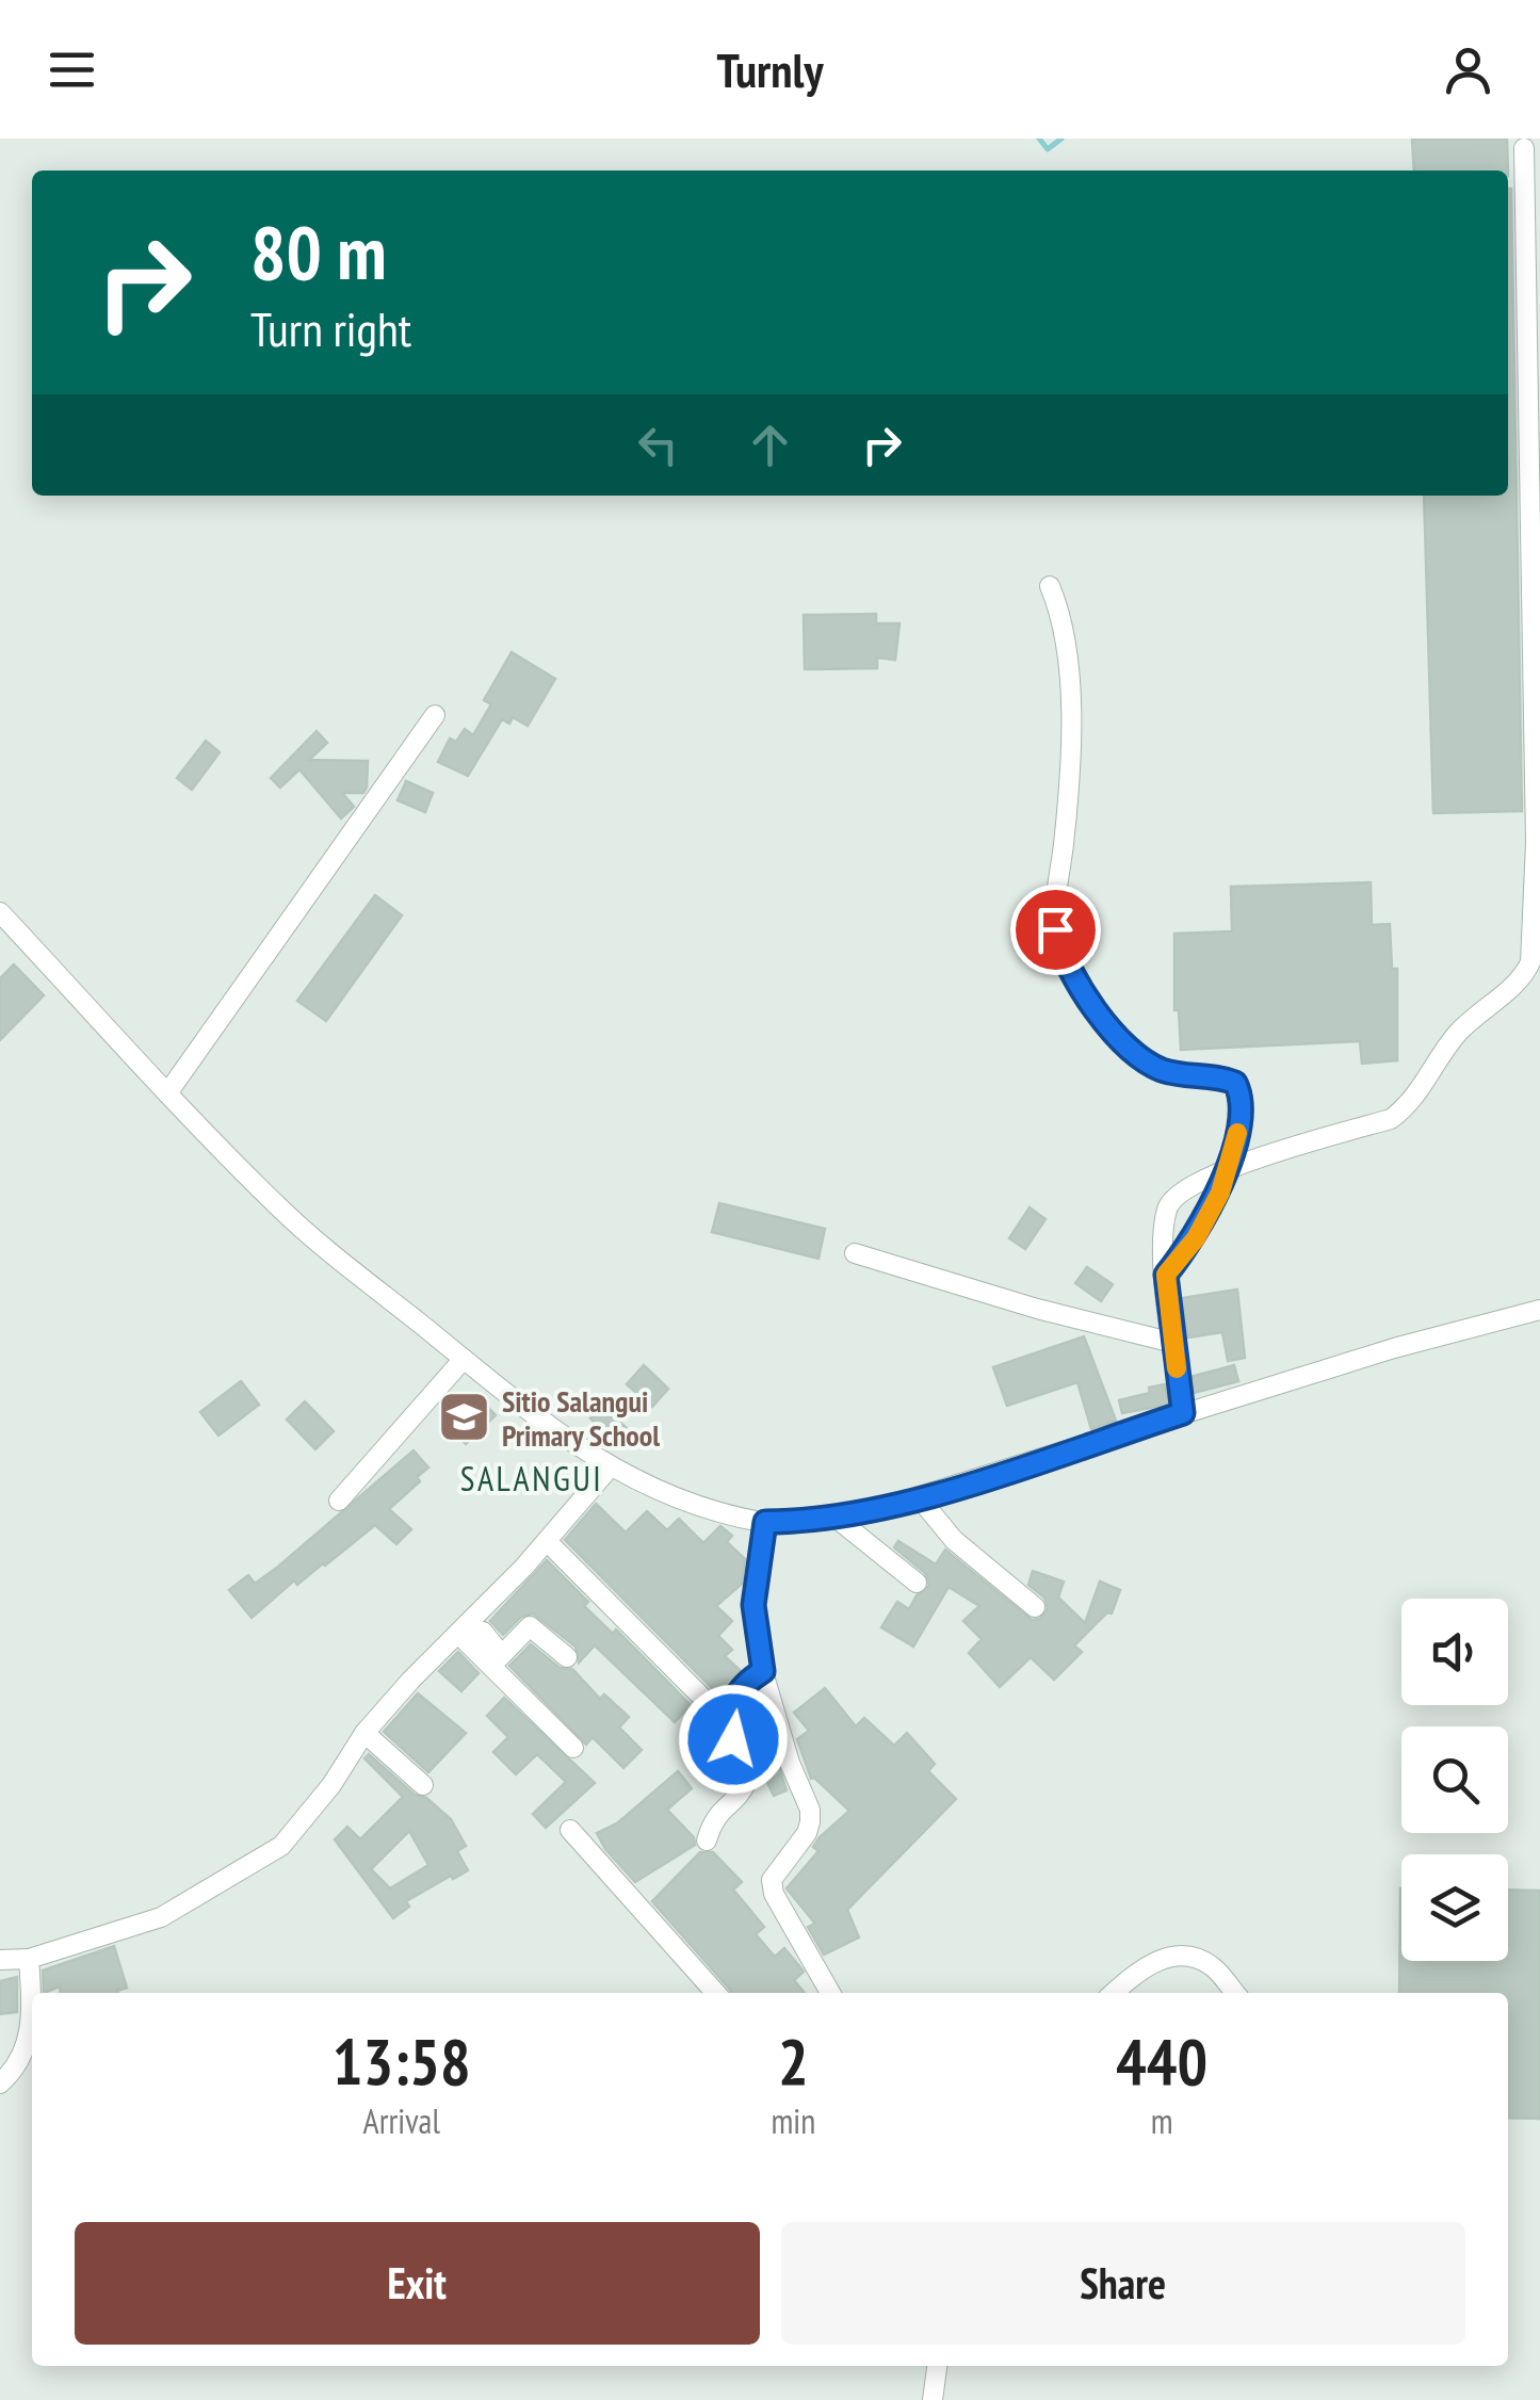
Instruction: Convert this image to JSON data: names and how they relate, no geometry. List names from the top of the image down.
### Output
{
  "districts": ["SALANGUI"],
  "places": {
    "school or university": ["Sitio Salangui Primary School"]
  },
  "page": {
    "header": "Turnly",
    "turn": ["80 m", "Turn right"],
    "eta": [
      "13:58",
      "Arrival",
      "2",
      "min",
      "440",
      "m"
    ],
    "buttons": ["Exit", "Share"]
  }
}
